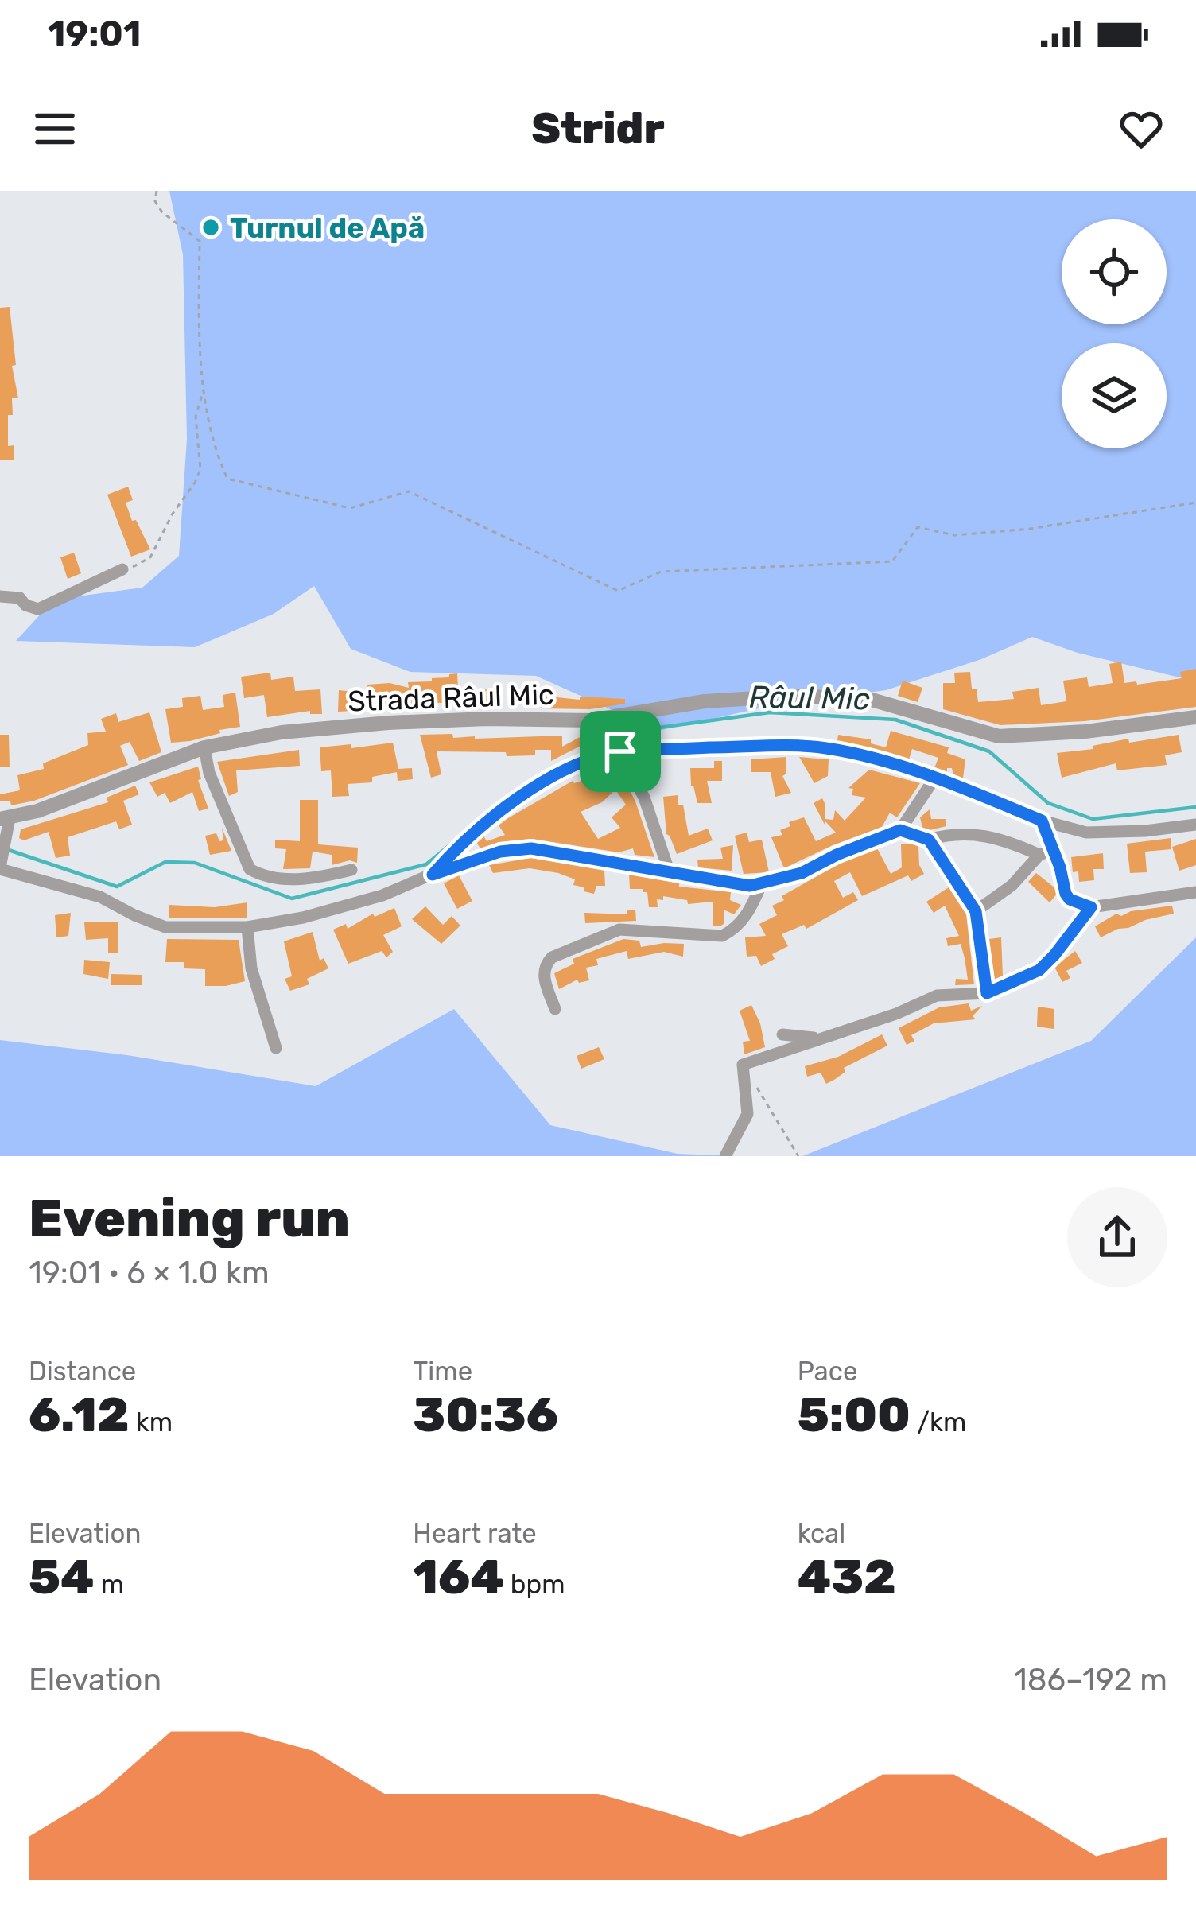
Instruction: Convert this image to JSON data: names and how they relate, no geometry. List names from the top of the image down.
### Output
{
  "streets": {
    "street": ["Strada Râul Mic"]
  },
  "water": ["Râul Mic"],
  "places": ["Turnul de Apă"],
  "page": {
    "status": "19:01",
    "header": "Stridr",
    "heading": ["Evening run", "19:01 · 6 × 1.0 km"],
    "stats": [
      ["Distance", "6.12 km"],
      ["Time", "30:36"],
      ["Pace", "5:00 /km"],
      ["Elevation", "54 m"],
      ["Heart rate", "164 bpm"],
      ["kcal", "432"]
    ],
    "chart": ["Elevation", "186–192 m"]
  }
}
